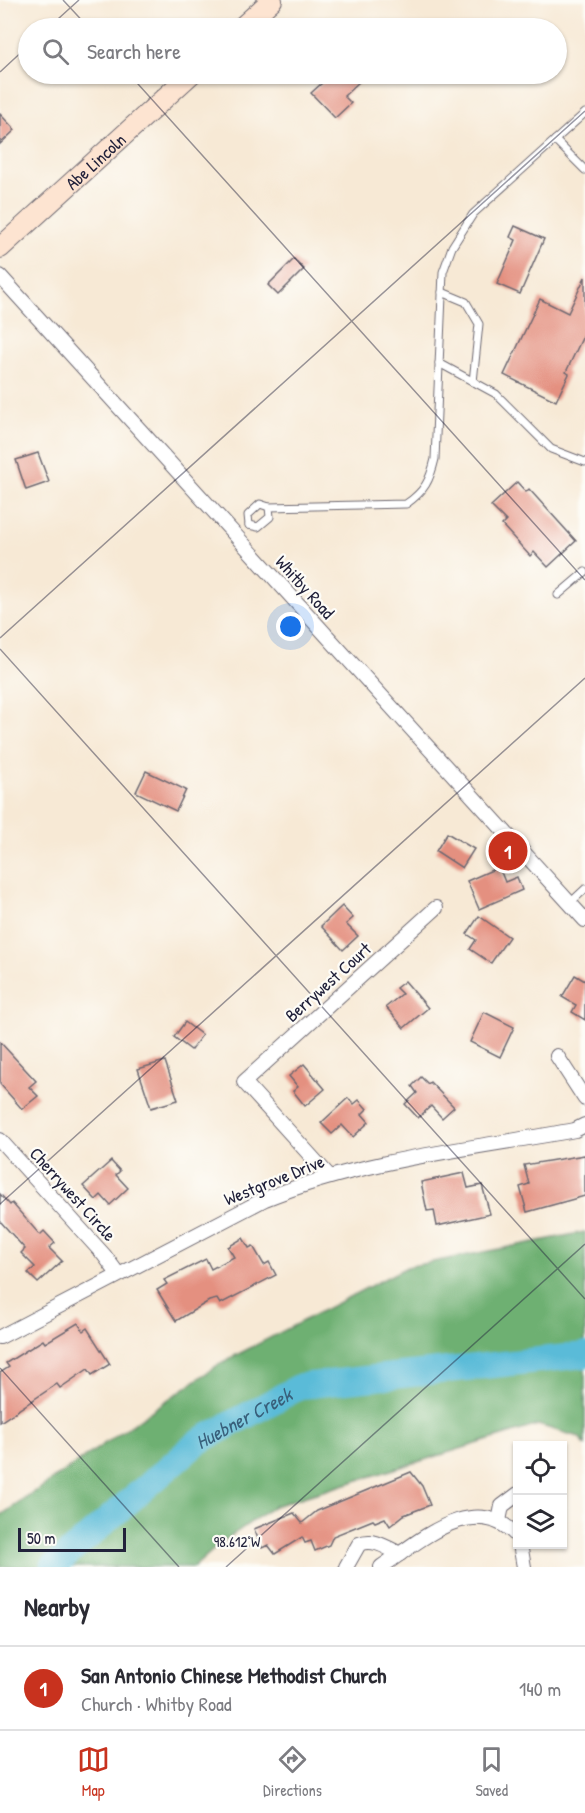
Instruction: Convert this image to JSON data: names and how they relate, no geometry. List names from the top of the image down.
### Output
{
  "streets": {
    "street": [
      "Abe Lincoln",
      "Whitby Road",
      "Berrywest Court",
      "Westgrove Drive",
      "Cherrywest Circle"
    ]
  },
  "crossings": [
    ["Berrywest Court", "Westgrove Drive"],
    ["Westgrove Drive", "Cherrywest Circle"]
  ],
  "water": ["Huebner Creek"],
  "scale_bar": "50 m",
  "page": {
    "search": "Search here",
    "pins": "1",
    "scale": "50 m",
    "heading": "Nearby",
    "list": [
      {
        "mark": "1",
        "name": "San Antonio Chinese Methodist Church",
        "note": "Church · Whitby Road",
        "value": "140 m"
      }
    ],
    "nav": ["Map", "Directions", "Saved"]
  },
  "coordinates": ["98.612°W"]
}
